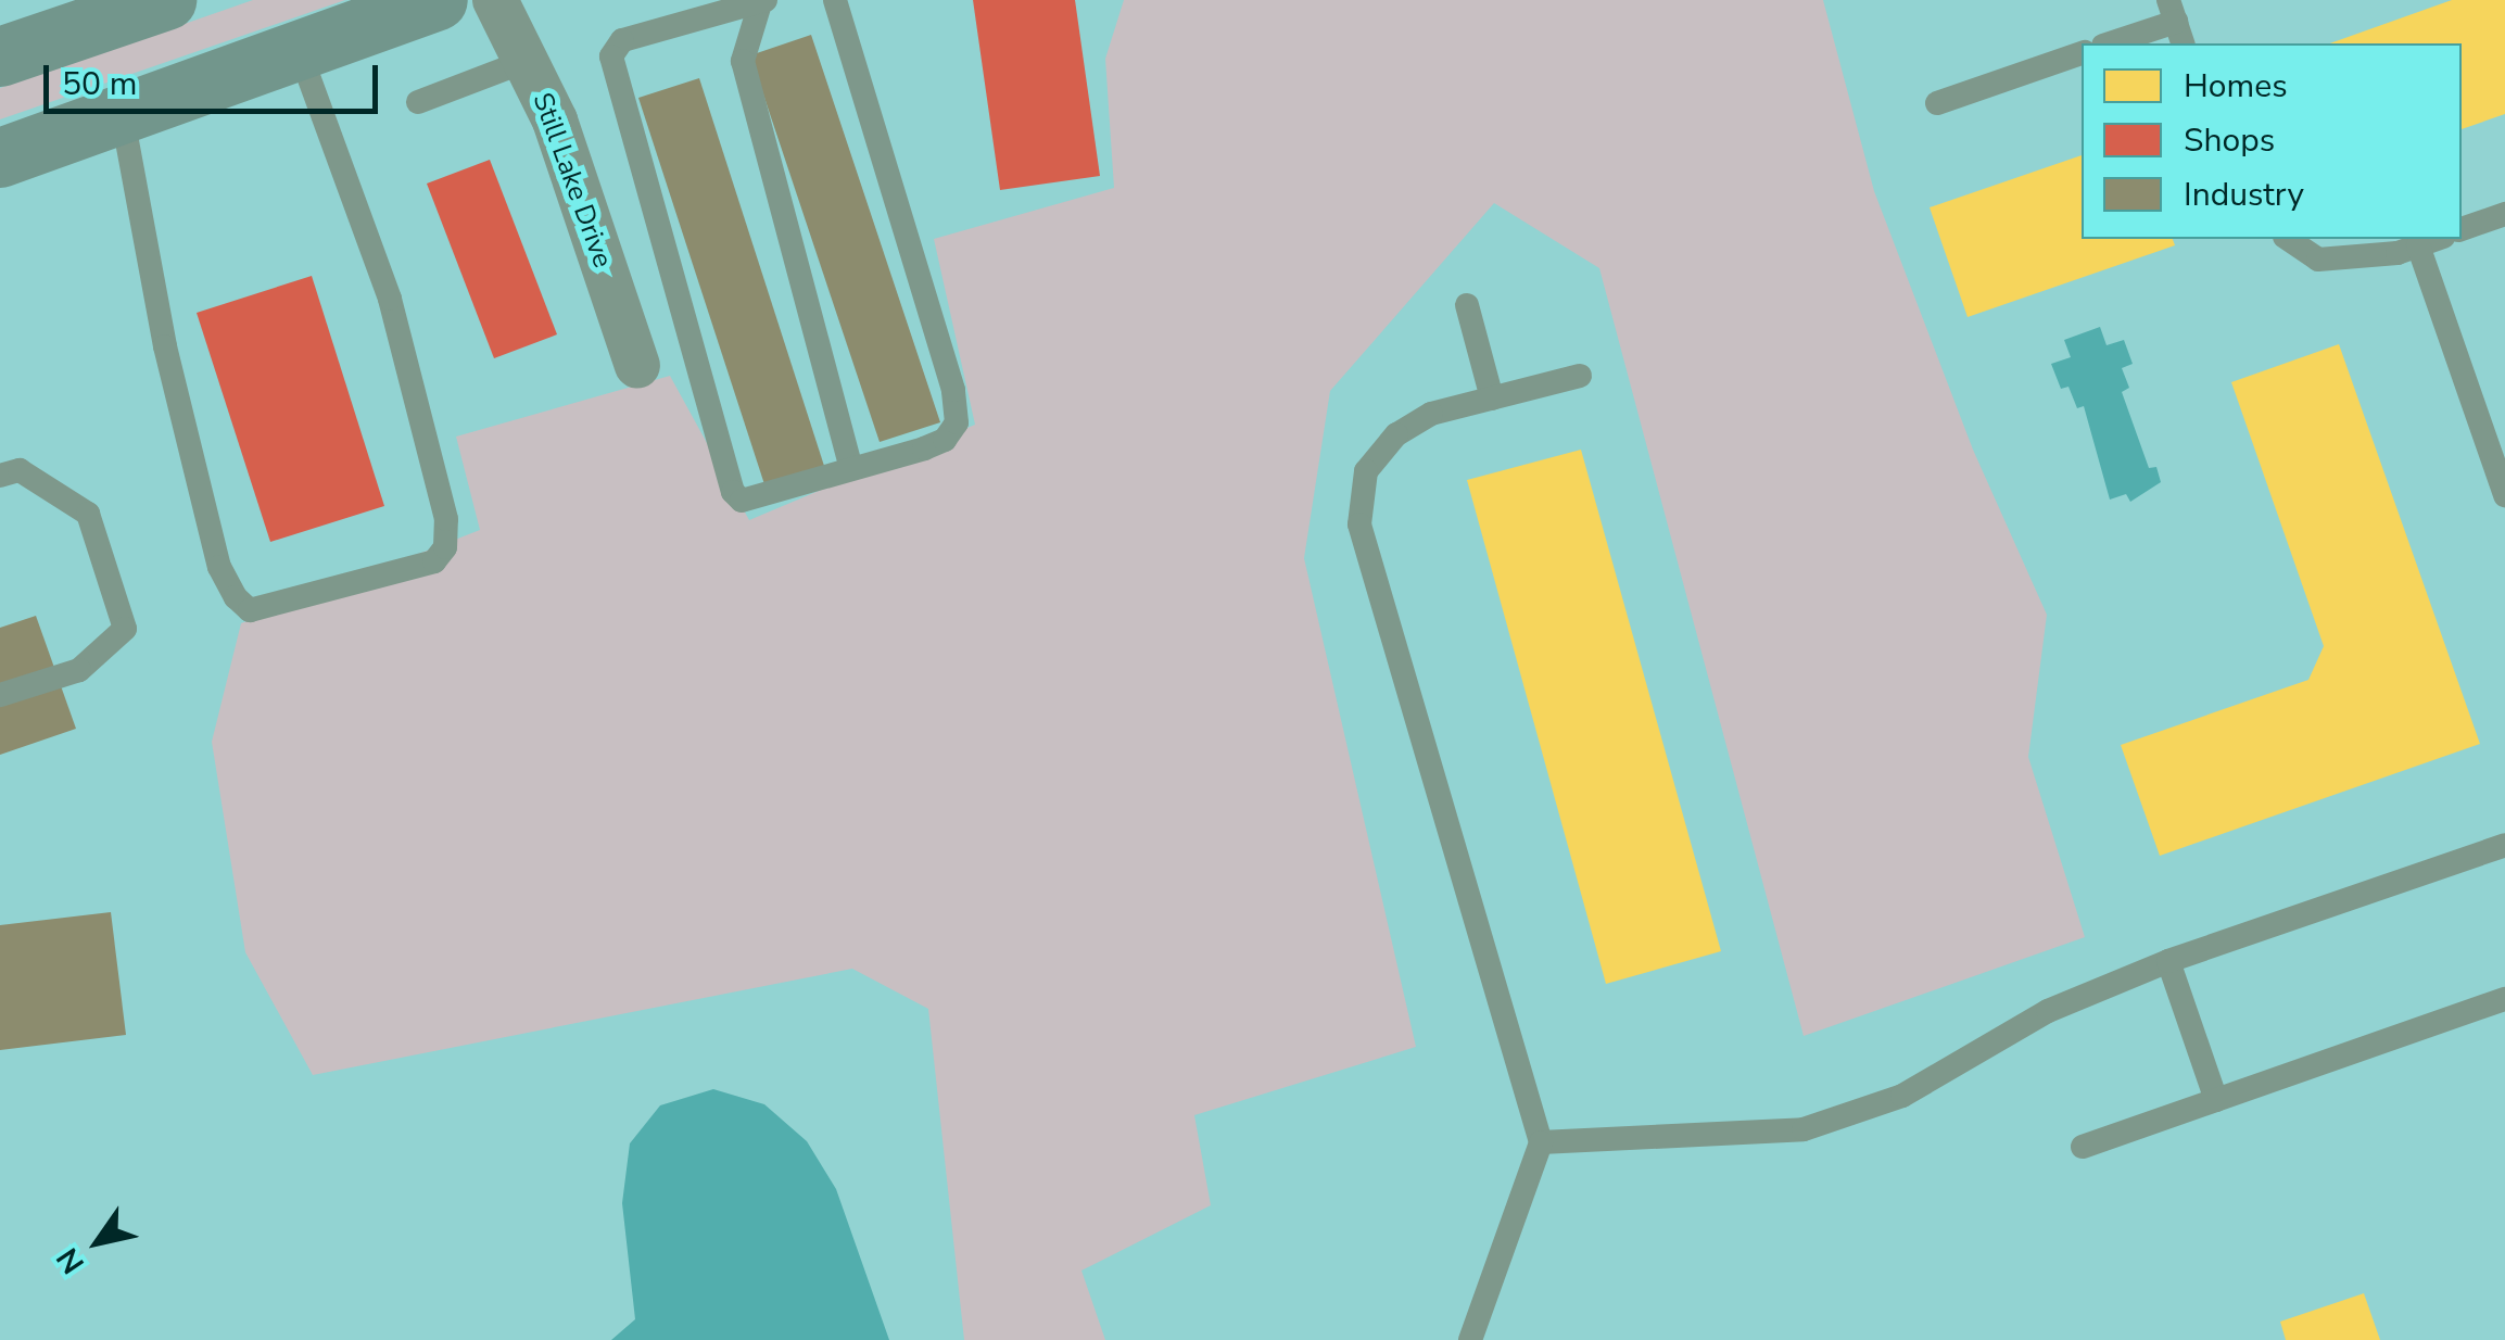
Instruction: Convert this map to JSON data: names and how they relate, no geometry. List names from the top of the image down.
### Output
{
  "streets": {
    "street": ["Still Lake Drive"]
  },
  "legend": ["Homes", "Shops", "Industry"],
  "scale_bar": "50 m",
  "north": "bottom left"
}
